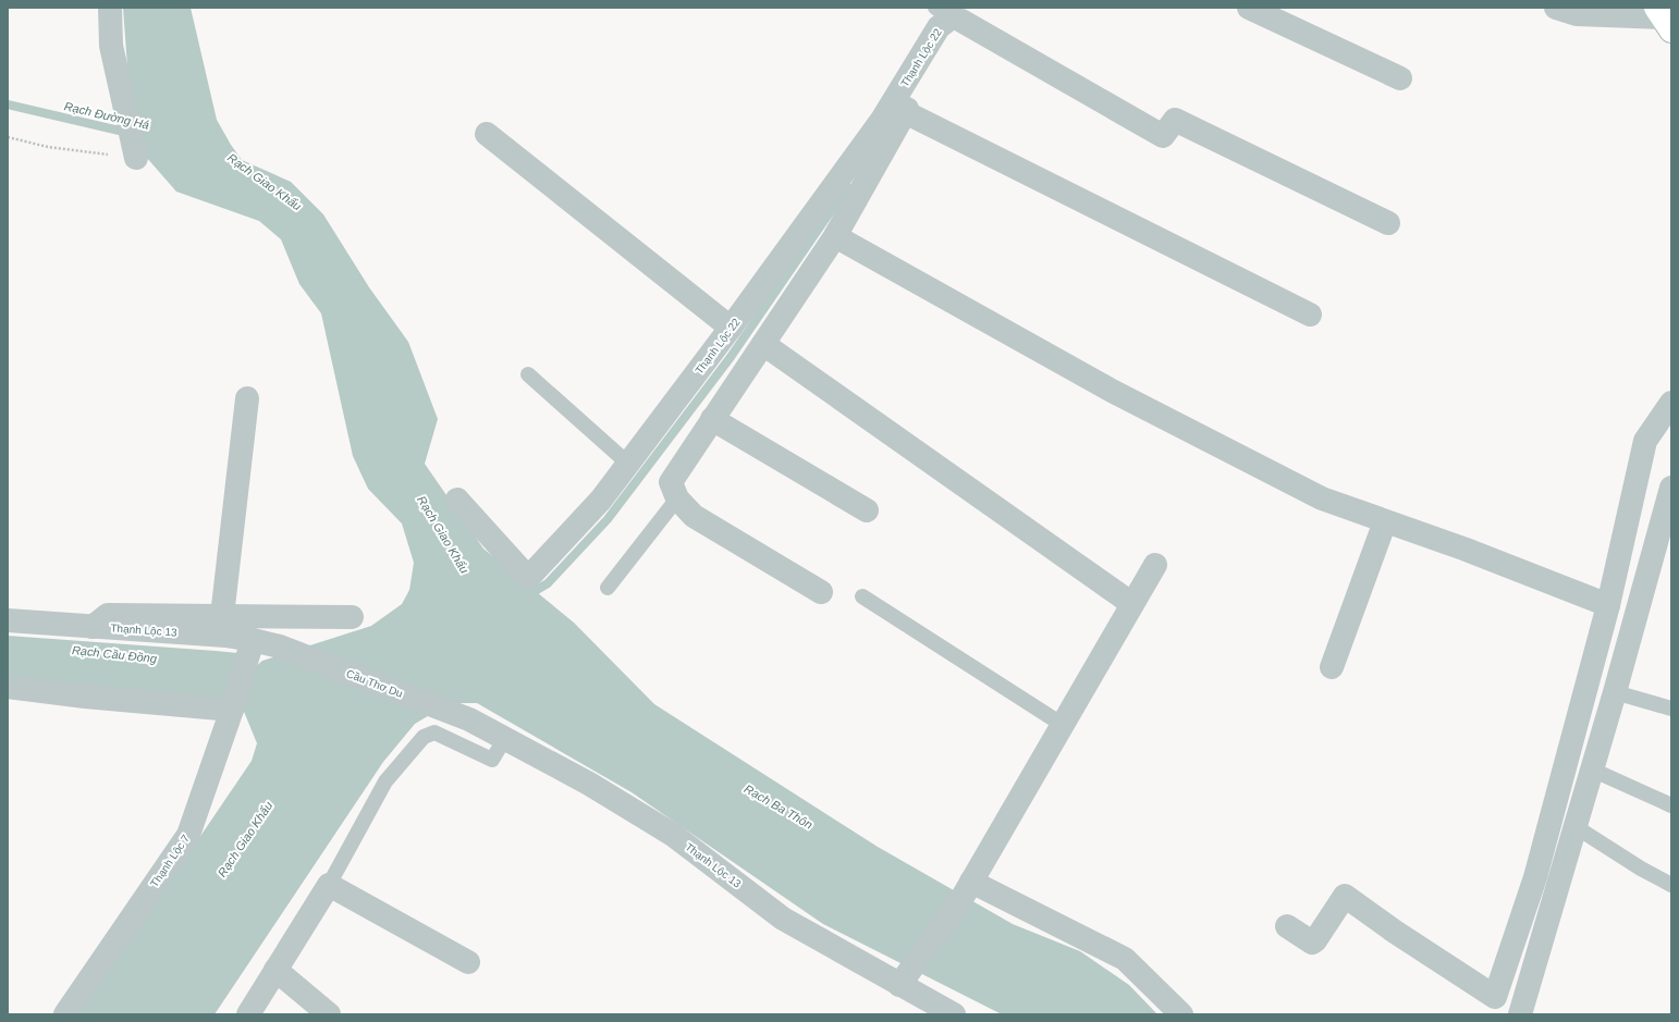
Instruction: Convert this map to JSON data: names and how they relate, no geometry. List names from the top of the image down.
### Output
{
  "streets": {
    "street": [
      "Thạnh Lộc 22",
      "Thạnh Lộc 13",
      "Cầu Thơ Du",
      "Thạnh Lộc 7"
    ]
  },
  "crossings": [
    ["Thạnh Lộc 13", "Cầu Thơ Du"],
    ["Thạnh Lộc 13", "Thạnh Lộc 7"]
  ],
  "water": [
    "Rạch Đường Há",
    "Rạch Giao Khẩu",
    "Rạch Cầu Đồng",
    "Rạch Ba Thôn"
  ]
}
